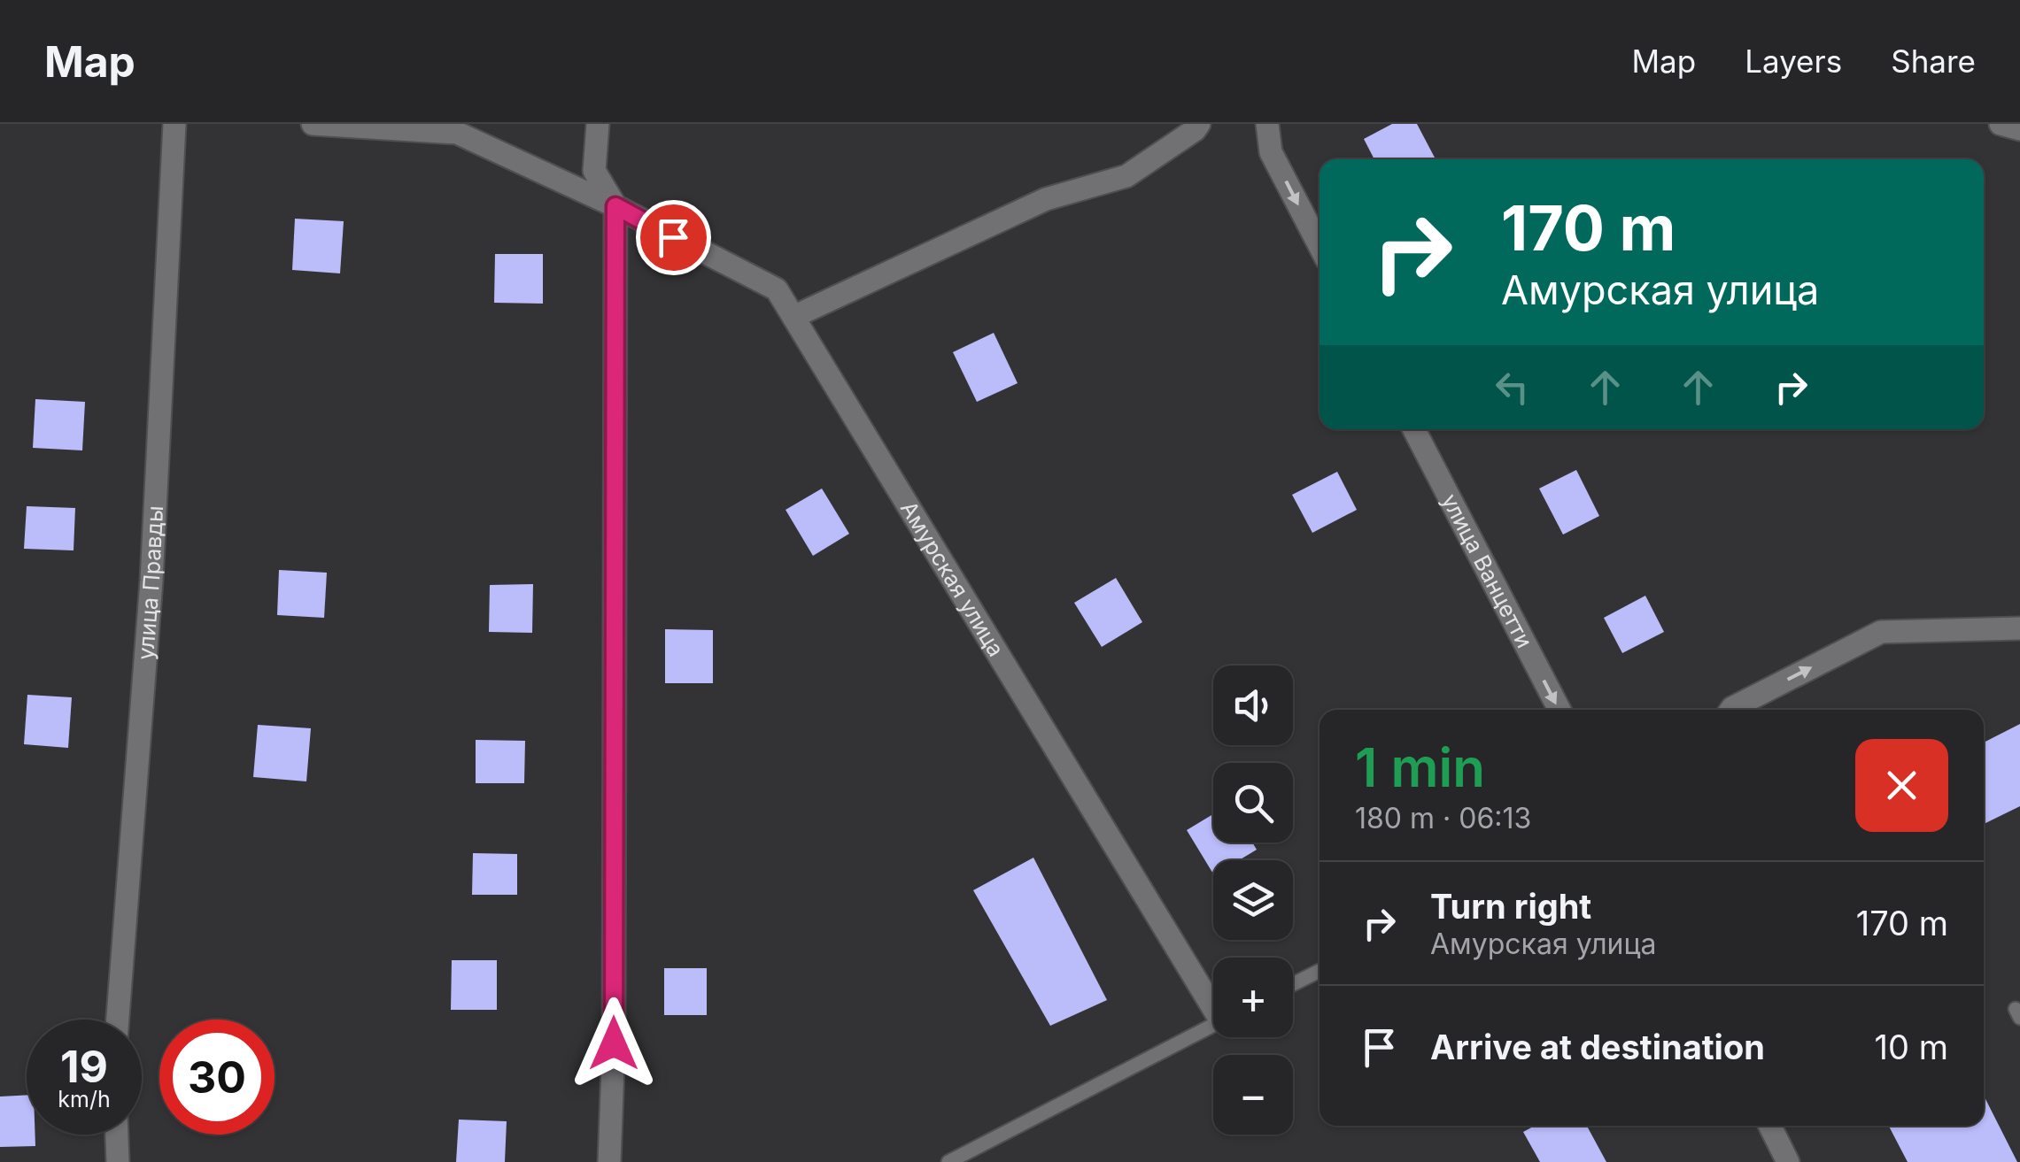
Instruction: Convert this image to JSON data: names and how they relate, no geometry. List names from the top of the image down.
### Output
{
  "streets": {
    "street": ["улица Ванцетти", "Амурская улица", "улица Правды"]
  },
  "one_way": ["улица Ванцетти"],
  "page": {
    "header": "Map",
    "nav": ["Map", "Layers", "Share"],
    "turn": ["170 m", "Амурская улица"],
    "map_buttons": ["+", "−"],
    "heading": ["1 min", "180 m · 06:13"],
    "list": [
      {
        "name": "Turn right",
        "note": "Амурская улица",
        "value": "170 m"
      },
      {
        "name": "Arrive at destination",
        "value": "10 m"
      }
    ],
    "speed": "19 km/h",
    "limit": "30"
  }
}
